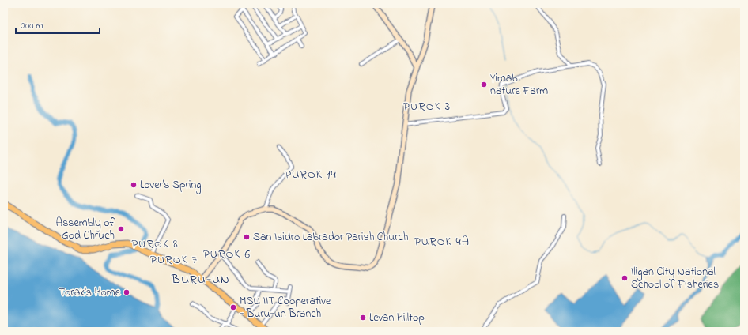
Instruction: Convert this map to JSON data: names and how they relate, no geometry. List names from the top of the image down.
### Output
{
  "districts": [
    "PUROK 3",
    "PUROK 14",
    "PUROK 4A",
    "PUROK 8",
    "PUROK 6",
    "PUROK 7",
    "BURU-UN"
  ],
  "places": [
    "Yimab nature Farm",
    "Lover's Spring",
    "Assembly of God Chruch",
    "San Isidro Labrador Parish Church",
    "Iligan City National School of Fisheries",
    "Torak's Home",
    "MSU IIT Cooperative - Buru-un Branch",
    "Levan Hilltop"
  ],
  "scale_bar": "200 m"
}
